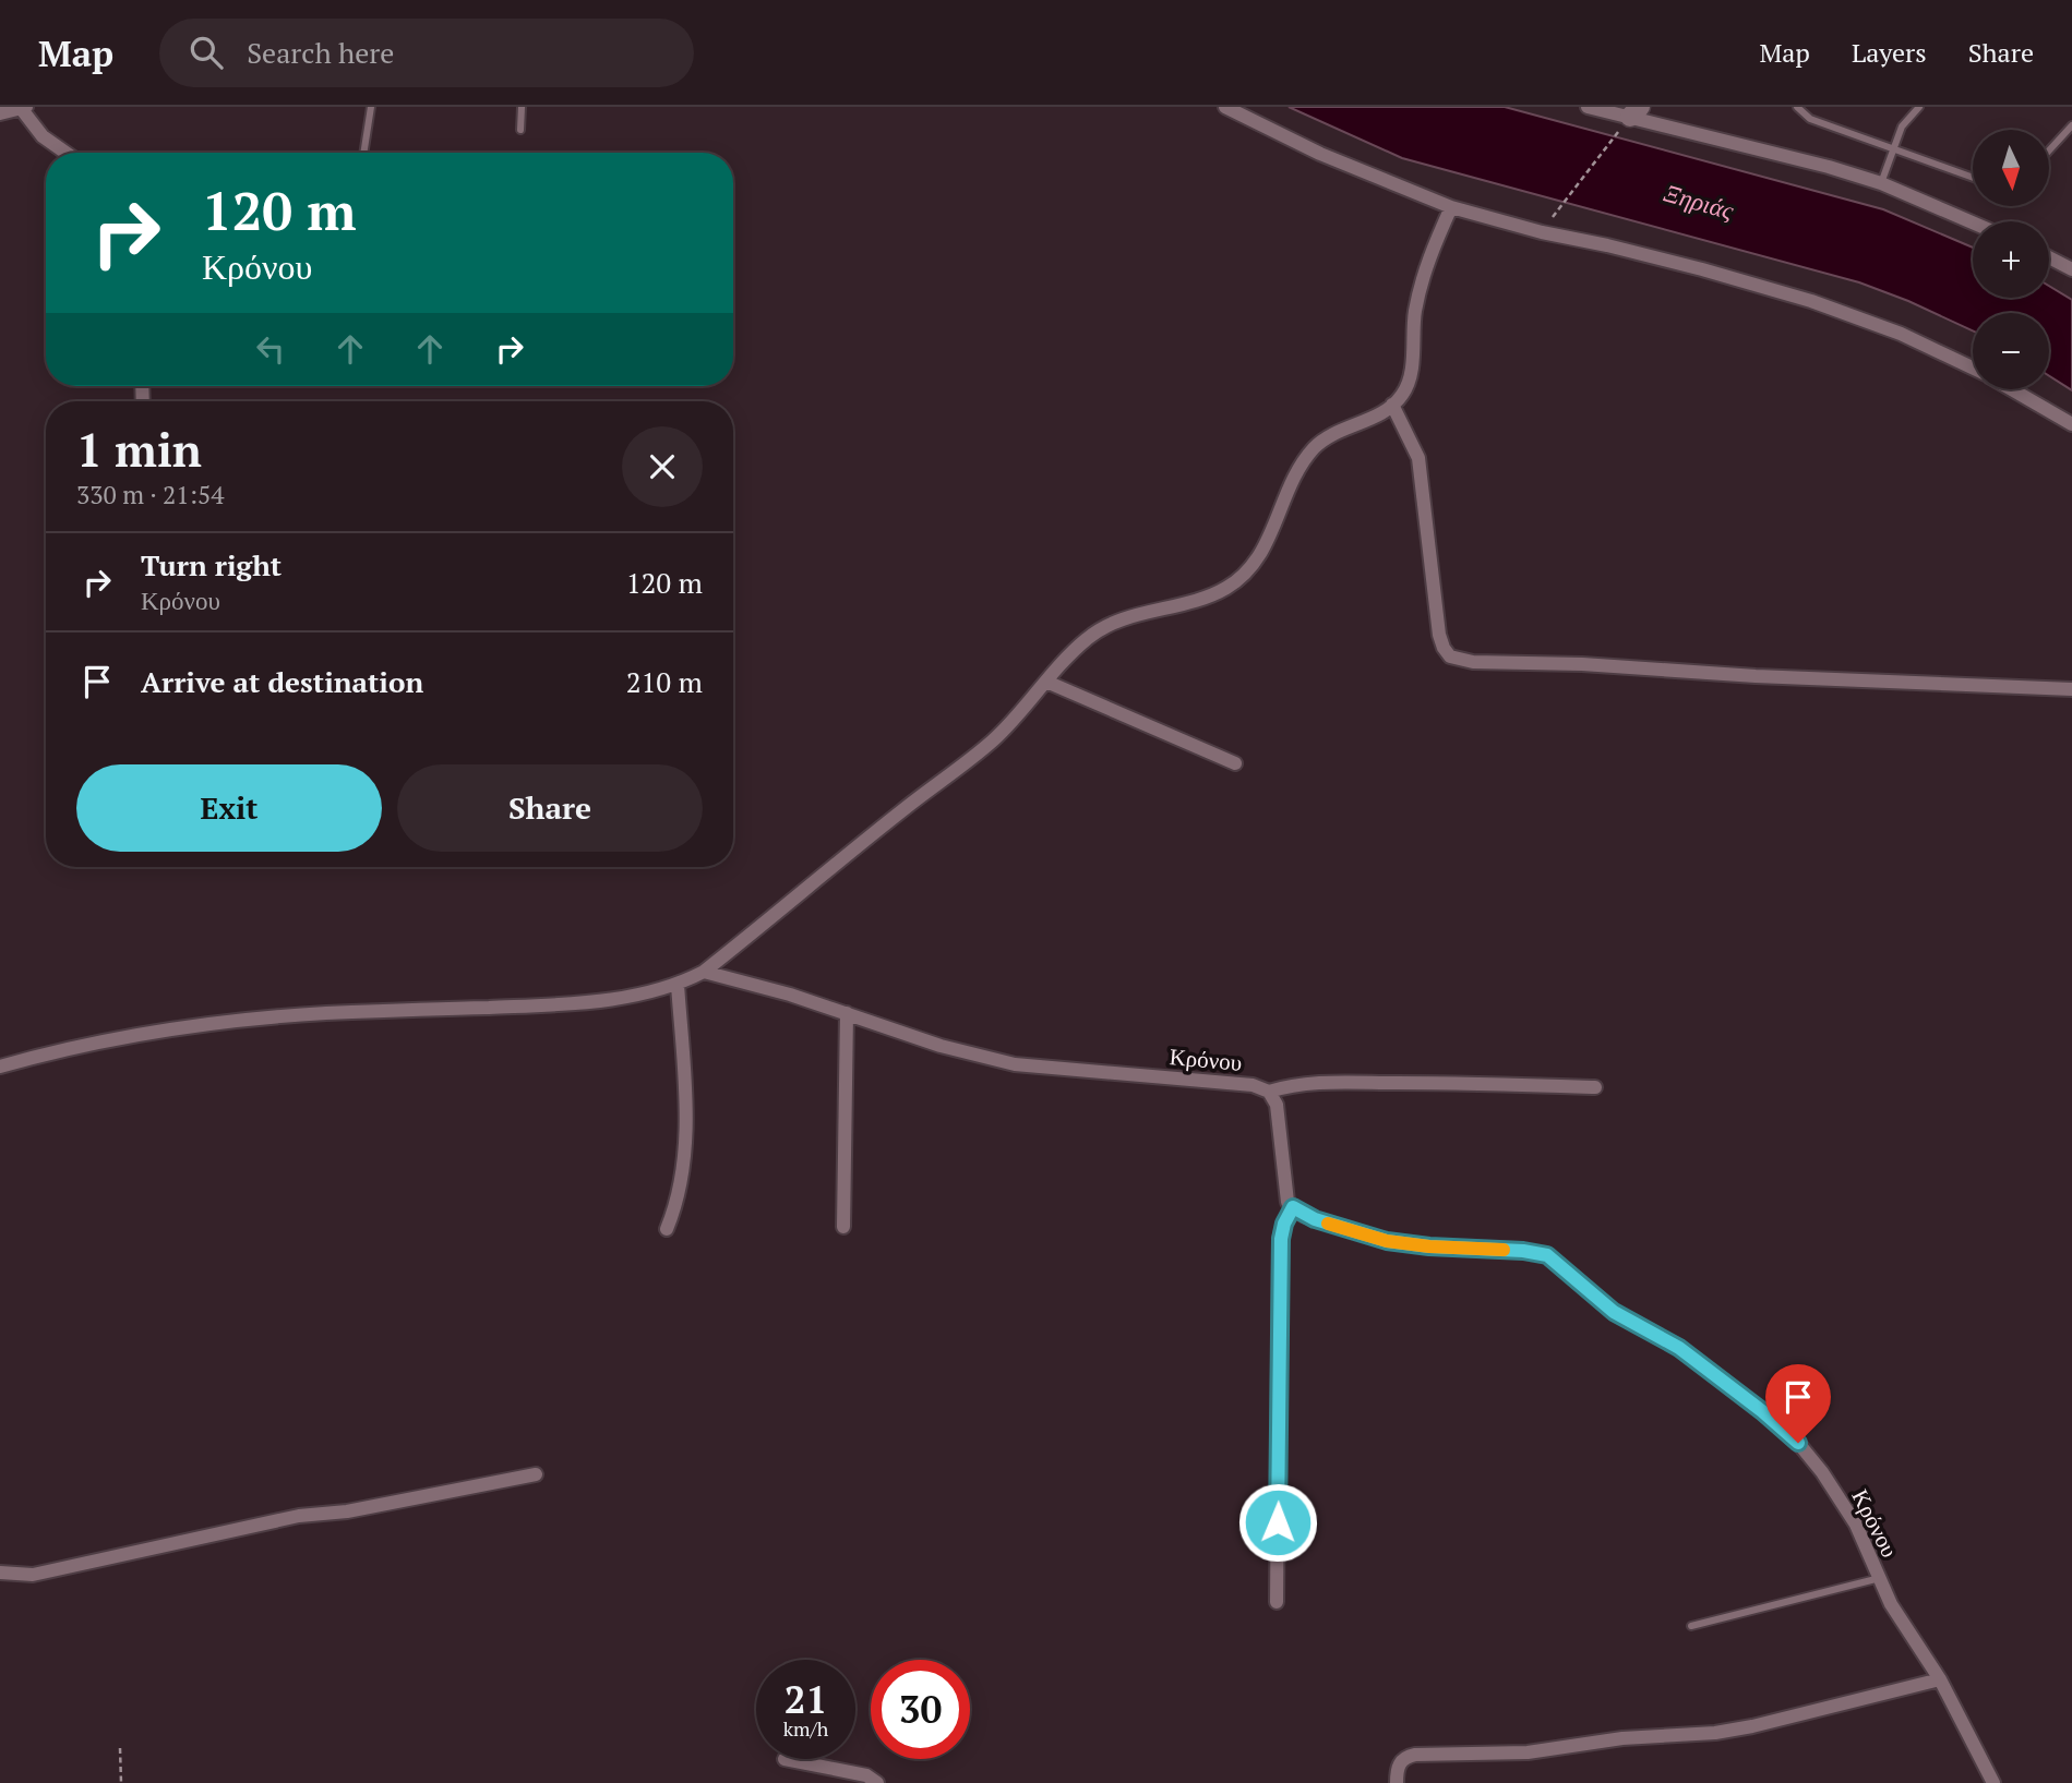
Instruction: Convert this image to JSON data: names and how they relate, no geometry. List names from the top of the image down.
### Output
{
  "streets": {
    "street": ["Κρόνου"]
  },
  "water": ["Ξηριάς"],
  "north": "bottom",
  "page": {
    "header": "Map",
    "search": "Search here",
    "nav": ["Map", "Layers", "Share"],
    "map_buttons": ["+", "−"],
    "turn": ["120 m", "Κρόνου"],
    "heading": ["1 min", "330 m · 21:54"],
    "list": [
      {
        "name": "Turn right",
        "note": "Κρόνου",
        "value": "120 m"
      },
      {
        "name": "Arrive at destination",
        "value": "210 m"
      }
    ],
    "buttons": ["Exit", "Share"],
    "speed": "21 km/h",
    "limit": "30"
  }
}
